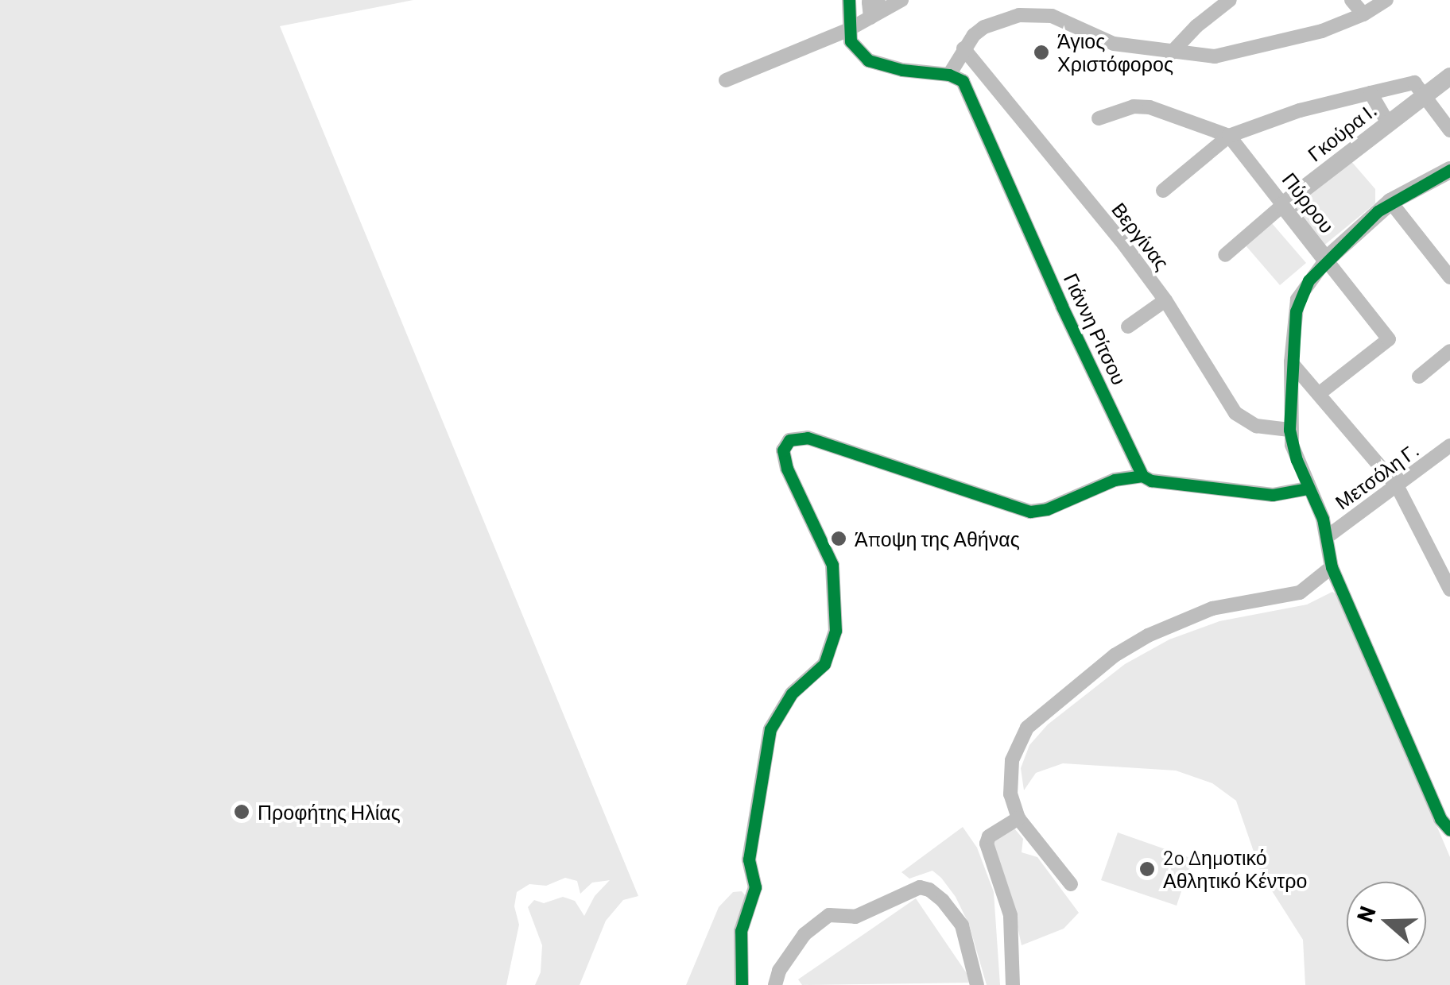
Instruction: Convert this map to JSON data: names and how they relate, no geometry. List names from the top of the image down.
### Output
{
  "streets": {
    "street": [
      "Γκούρα Ι.",
      "Πύρρου",
      "Βεργίνας",
      "Γιάννη Ρίτσου",
      "Μετσόλη Γ."
    ]
  },
  "crossings": [
    ["Γκούρα Ι.", "Πύρρου"]
  ],
  "places": [
    "Άγιος Χριστόφορος",
    "Άποψη της Αθήνας",
    "Προφήτης Ηλίας",
    "2o Δημοτικό Αθλητικό Κέντρο"
  ],
  "north": "left"
}
